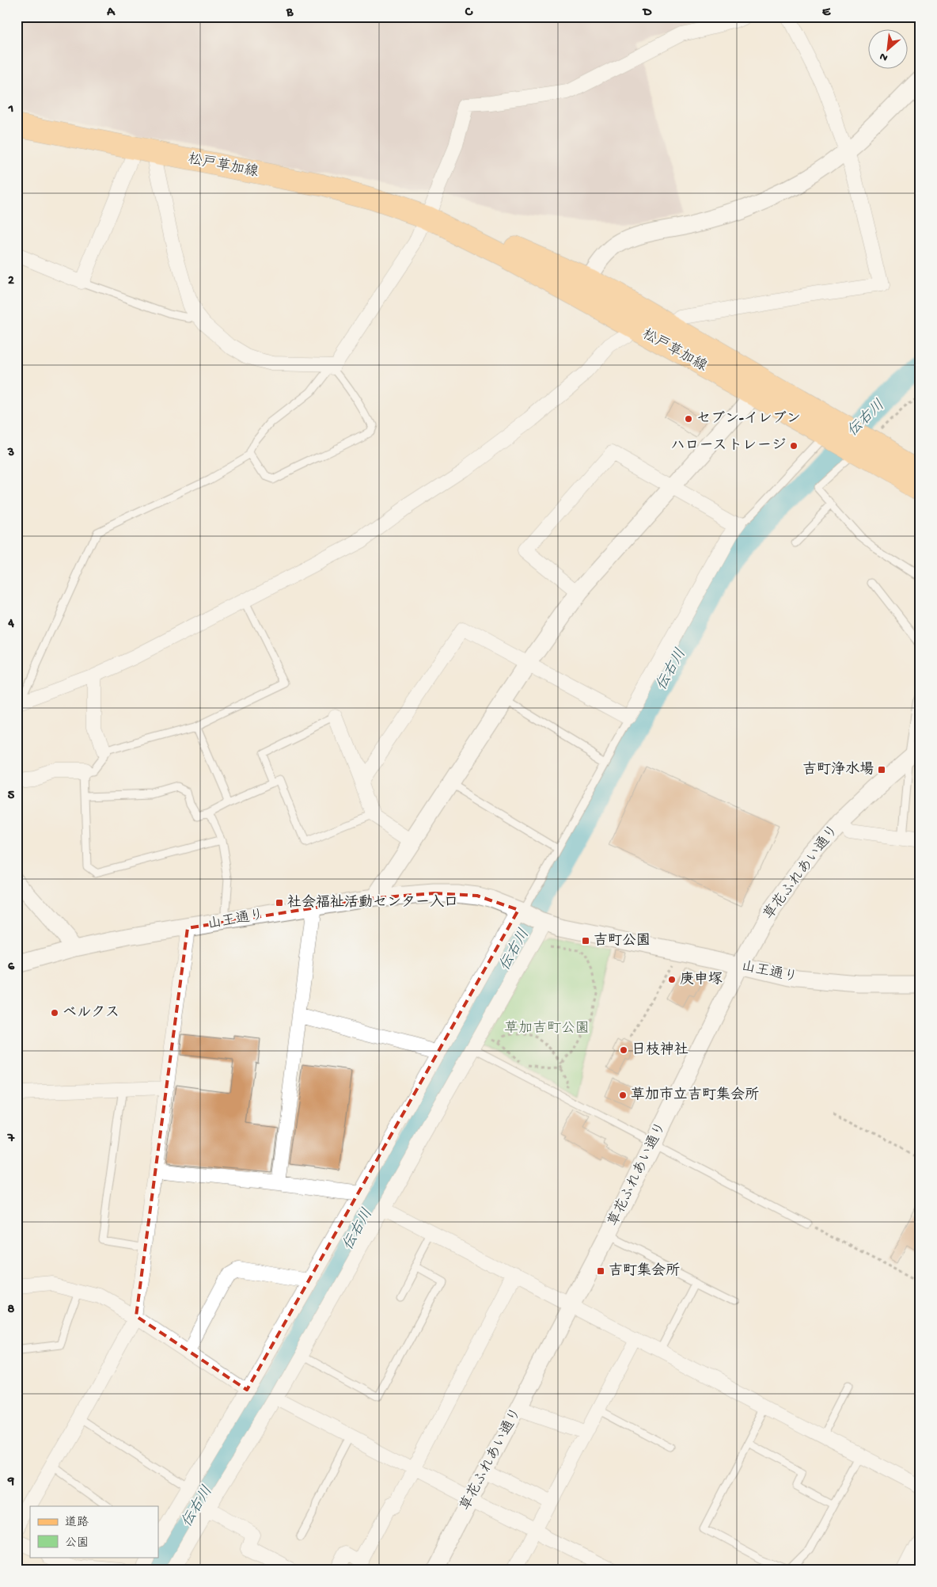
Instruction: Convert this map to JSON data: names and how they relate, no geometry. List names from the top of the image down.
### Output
{
  "streets": {
    "main road": ["松戸草加線"],
    "street": ["草花ふれあい通り", "山王通り"]
  },
  "crossings": [
    ["草花ふれあい通り", "山王通り"]
  ],
  "water": ["伝右川"],
  "parks": ["草加吉町公園"],
  "places": {
    "other": [
      "セブン-イレブン",
      "ハローストレージ",
      "庚申塚",
      "ベルクス",
      "日枝神社",
      "草加市立吉町集会所"
    ],
    "transit": [
      "吉町浄水場",
      "社会福祉活動センター入口",
      "吉町公園",
      "吉町集会所"
    ]
  },
  "legend": ["道路", "公園"],
  "north": "bottom left",
  "grid": {
    "columns": [
      "A",
      "B",
      "C",
      "D",
      "E"
    ],
    "rows": [
      "1",
      "2",
      "3",
      "4",
      "5",
      "6",
      "7",
      "8",
      "9"
    ]
  }
}
